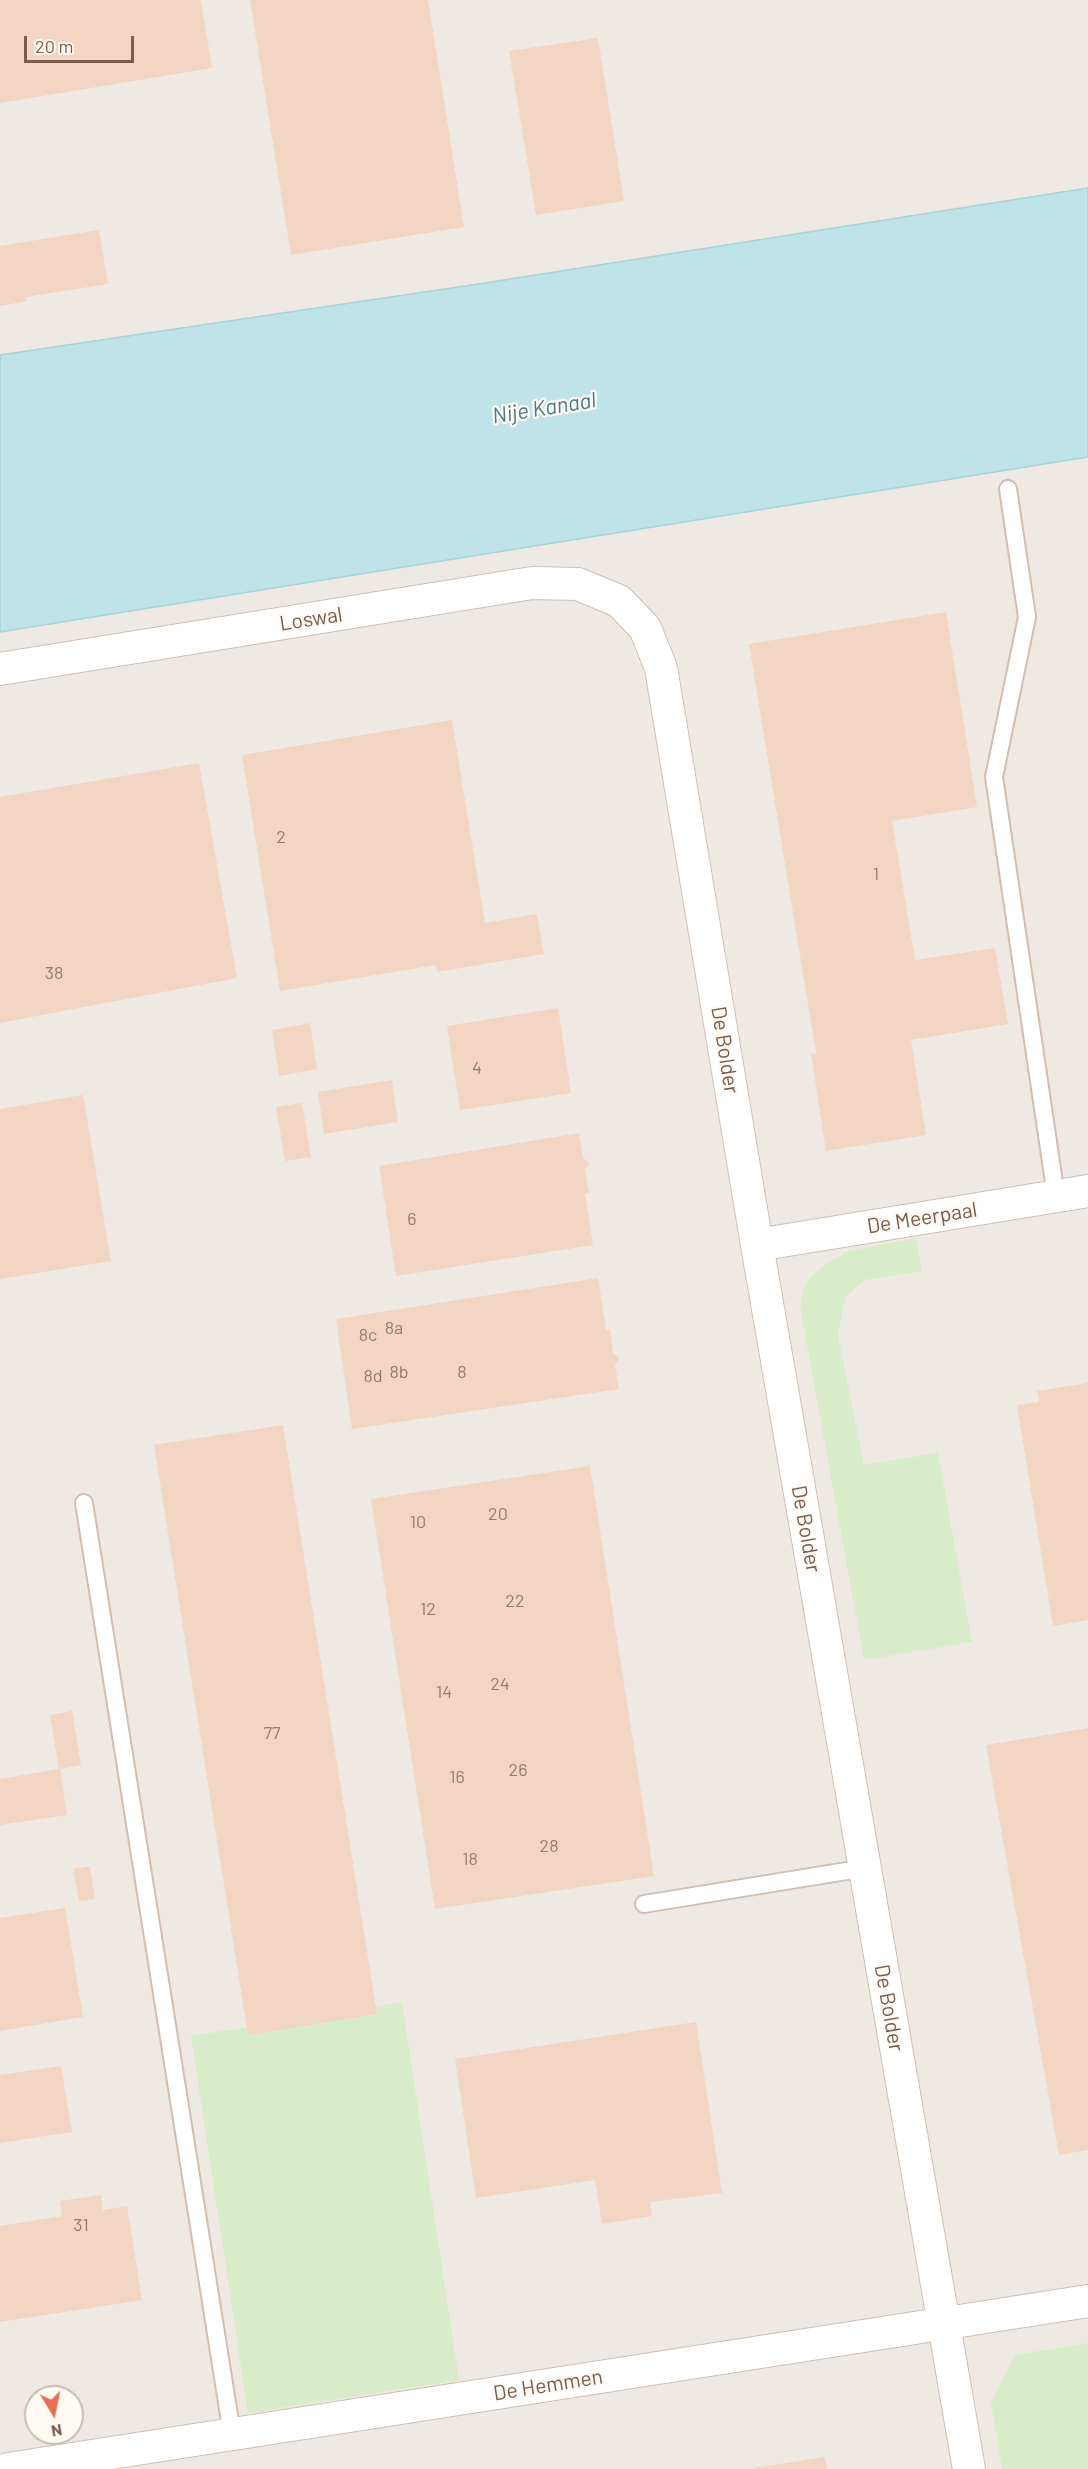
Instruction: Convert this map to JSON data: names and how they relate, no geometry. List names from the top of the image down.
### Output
{
  "streets": {
    "street": [
      "Loswal",
      "De Bolder",
      "De Meerpaal",
      "De Hemmen"
    ]
  },
  "crossings": [
    ["Loswal", "De Bolder"],
    ["De Bolder", "De Meerpaal"],
    ["De Bolder", "De Hemmen"]
  ],
  "water": ["Nije Kanaal"],
  "house_numbers": [
    "2",
    "1",
    "38",
    "4",
    "6",
    "8a",
    "8c",
    "8b",
    "8",
    "8d",
    "20",
    "10",
    "22",
    "12",
    "24",
    "14",
    "77",
    "26",
    "16",
    "28",
    "18",
    "31"
  ],
  "scale_bar": "20 m",
  "north": "bottom"
}
